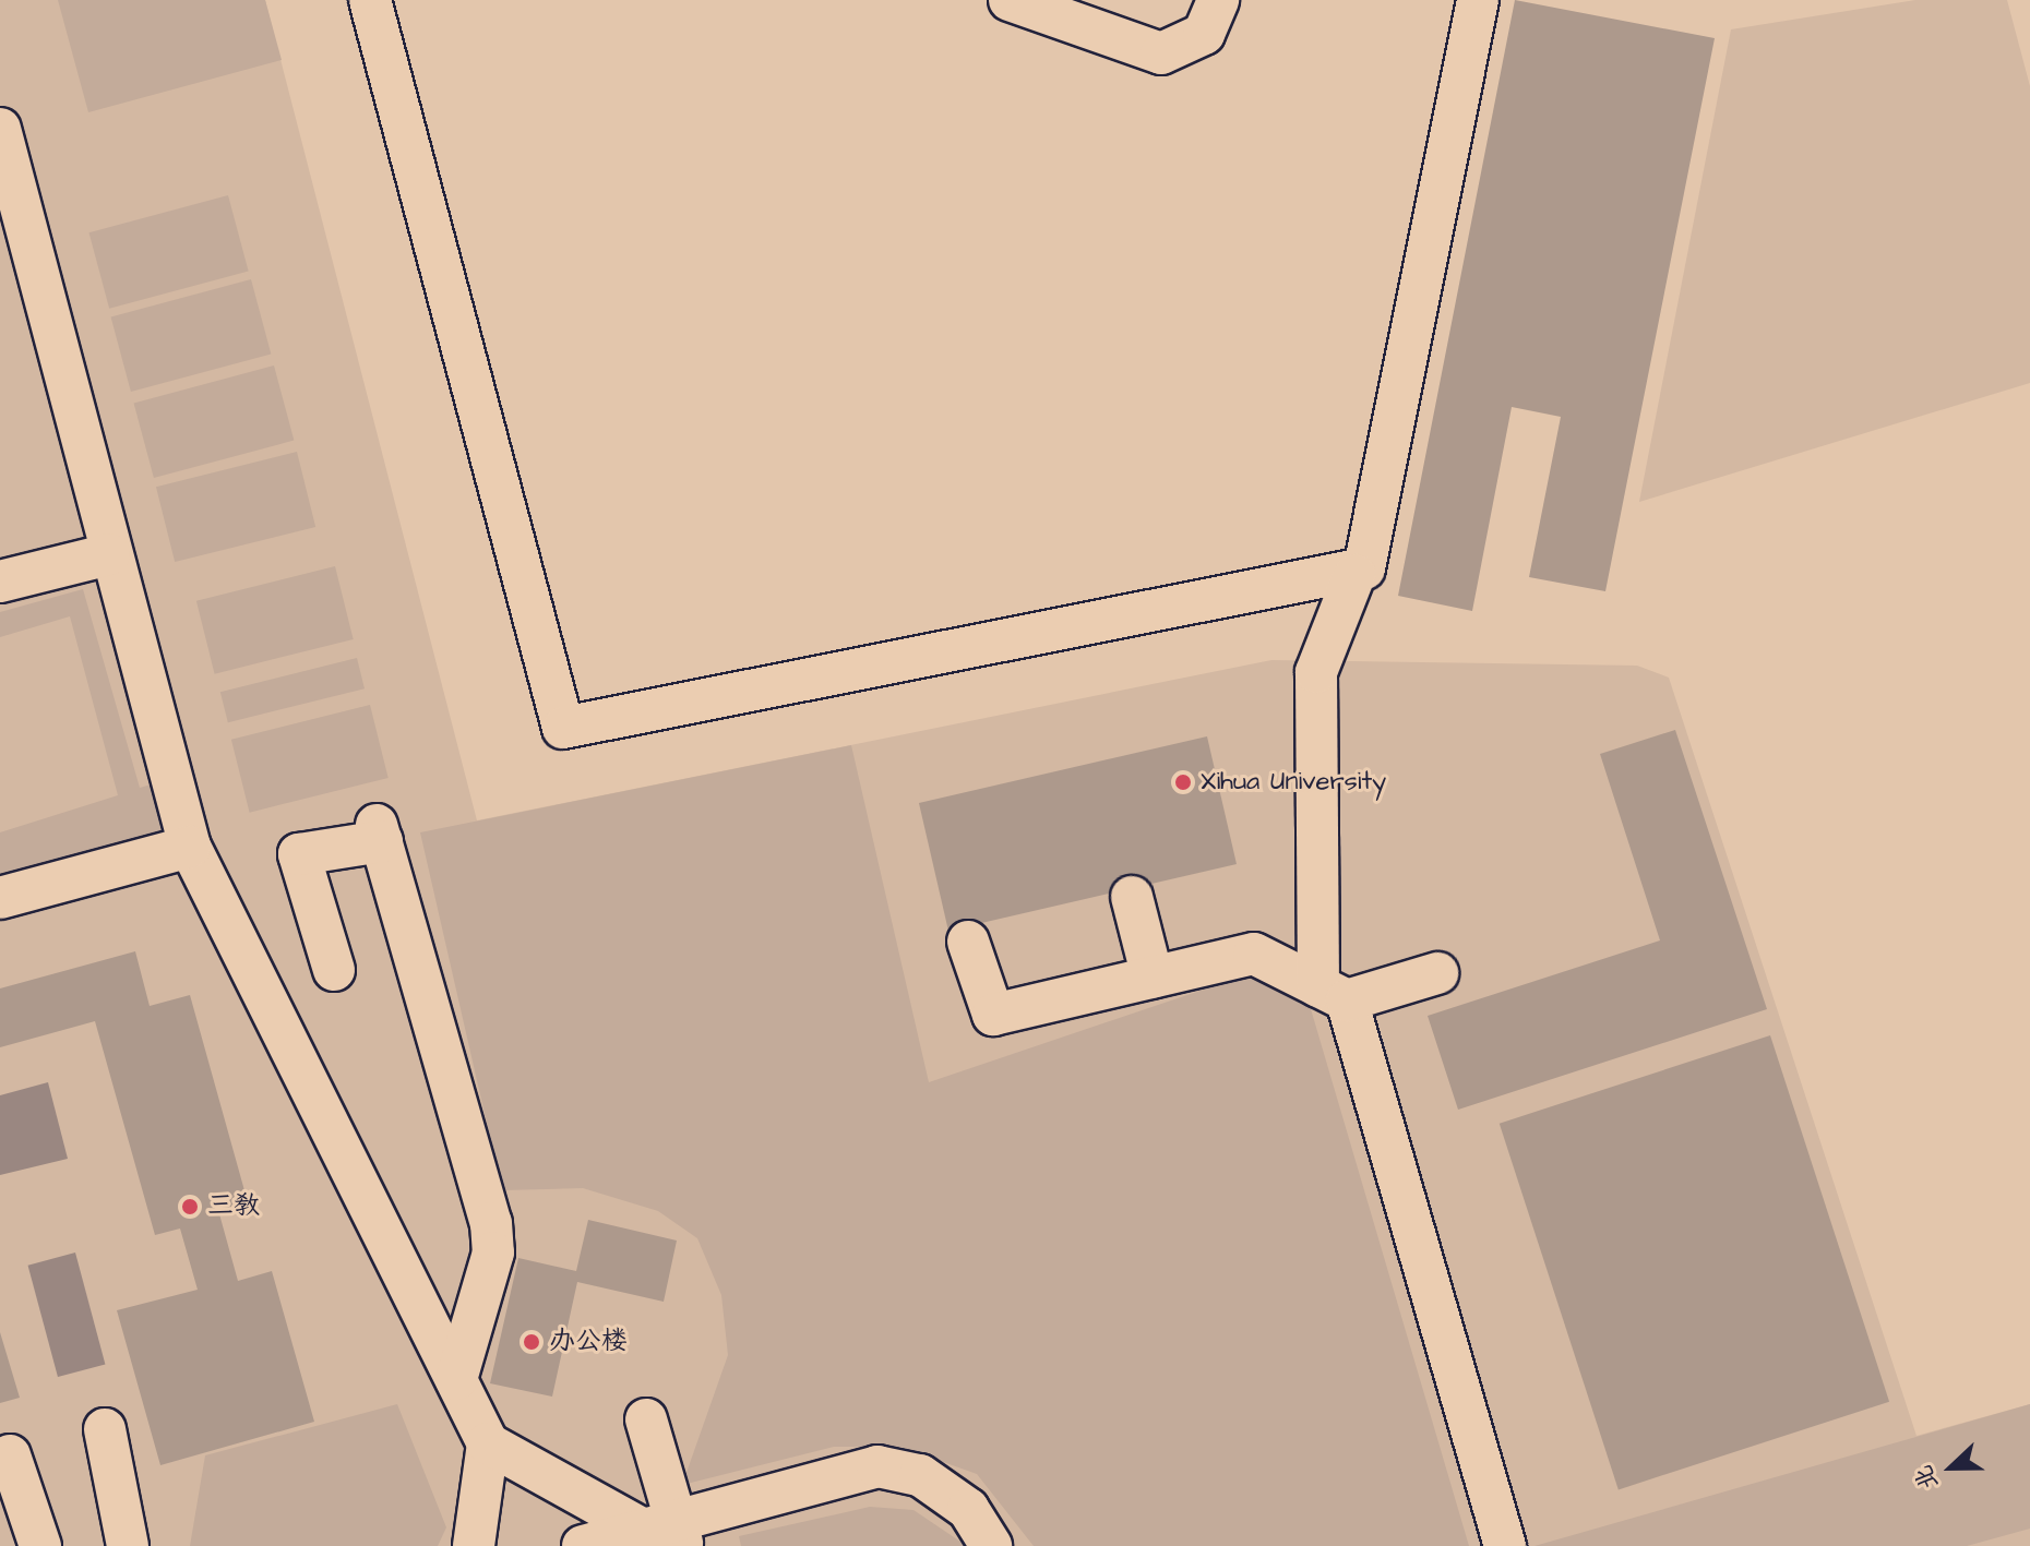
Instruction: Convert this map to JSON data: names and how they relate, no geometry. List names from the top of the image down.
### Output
{
  "places": ["Xihua University", "三教", "办公楼"],
  "north": "left"
}
